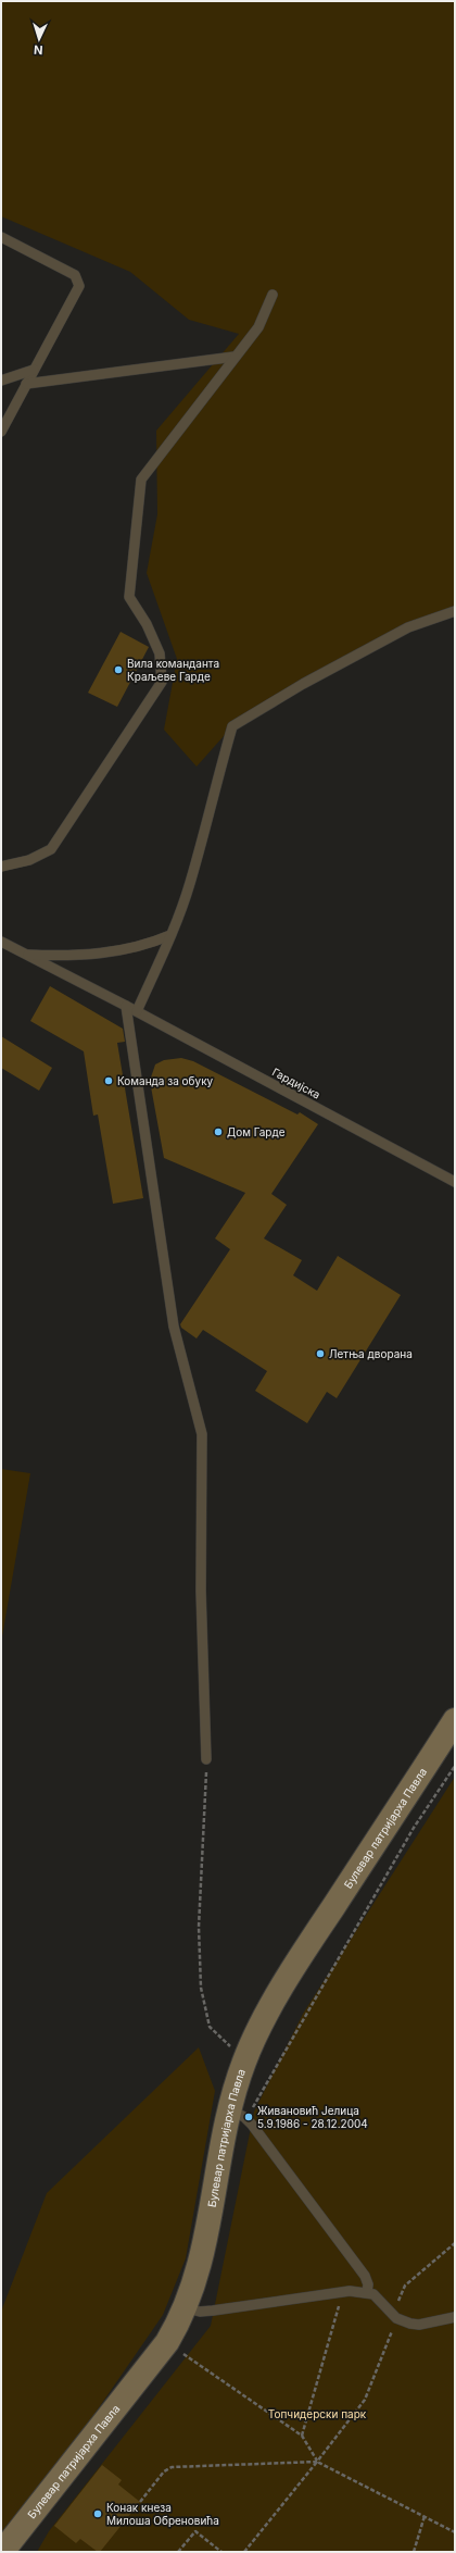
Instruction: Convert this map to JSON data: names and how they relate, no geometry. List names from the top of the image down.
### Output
{
  "streets": {
    "main road": ["Булевар патријарха Павла"],
    "lane": ["Гардијска"]
  },
  "parks": ["Топчидерски парк"],
  "places": [
    "Вила команданта Краљеве Гарде",
    "Команда за обуку",
    "Дом Гарде",
    "Летња дворана",
    "Живановић Јелица 5.9.1986 - 28.12.2004",
    "Конак кнеза Милоша Обреновића"
  ],
  "north": "bottom"
}
